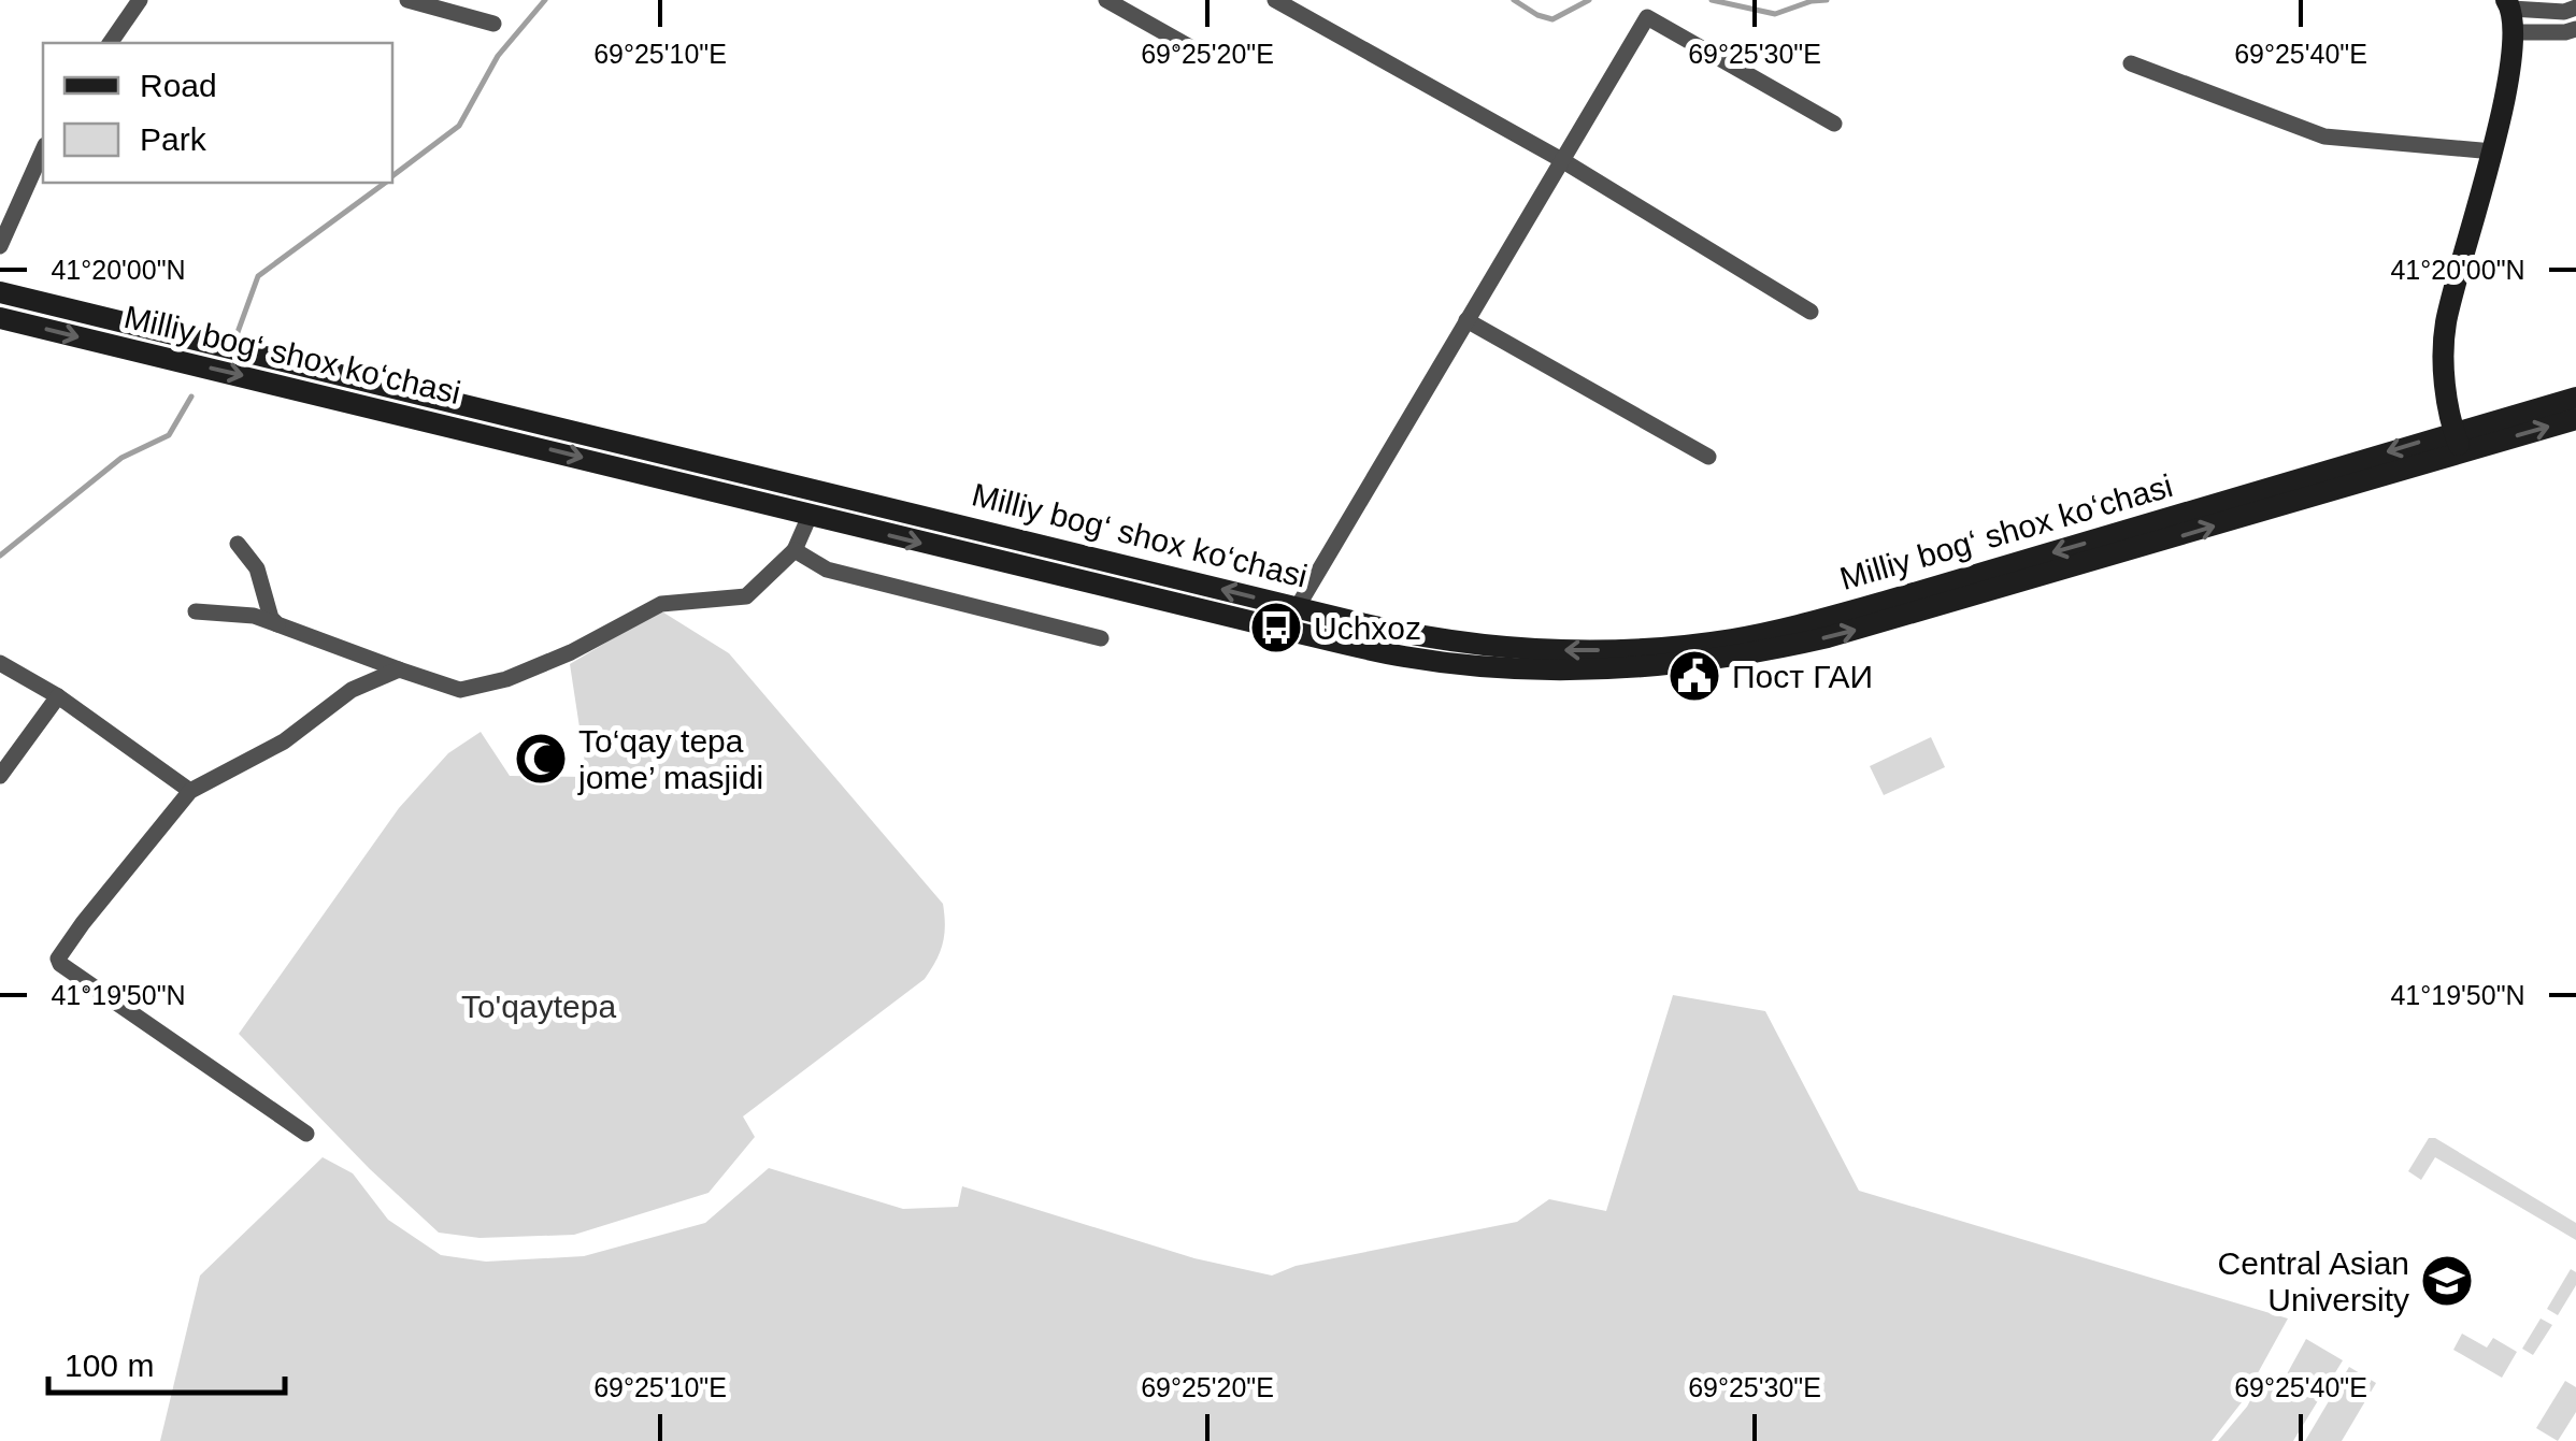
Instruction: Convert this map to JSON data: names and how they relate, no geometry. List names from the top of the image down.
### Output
{
  "streets": {
    "main road": ["Milliy bog‘ shox ko‘chasi"]
  },
  "parks": ["To'qaytepa"],
  "places": {
    "bus stop": ["Uchxoz"],
    "public building": ["Пост ГАИ"],
    "mosque": ["To‘qay tepa jome’ masjidi"],
    "school or university": ["Central Asian University"]
  },
  "legend": ["Road", "Park"],
  "scale_bar": "100 m",
  "coordinates": [
    "69°25'10\"E",
    "69°25'20\"E",
    "69°25'30\"E",
    "69°25'40\"E",
    "41°20'00\"N",
    "41°19'50\"N"
  ]
}
